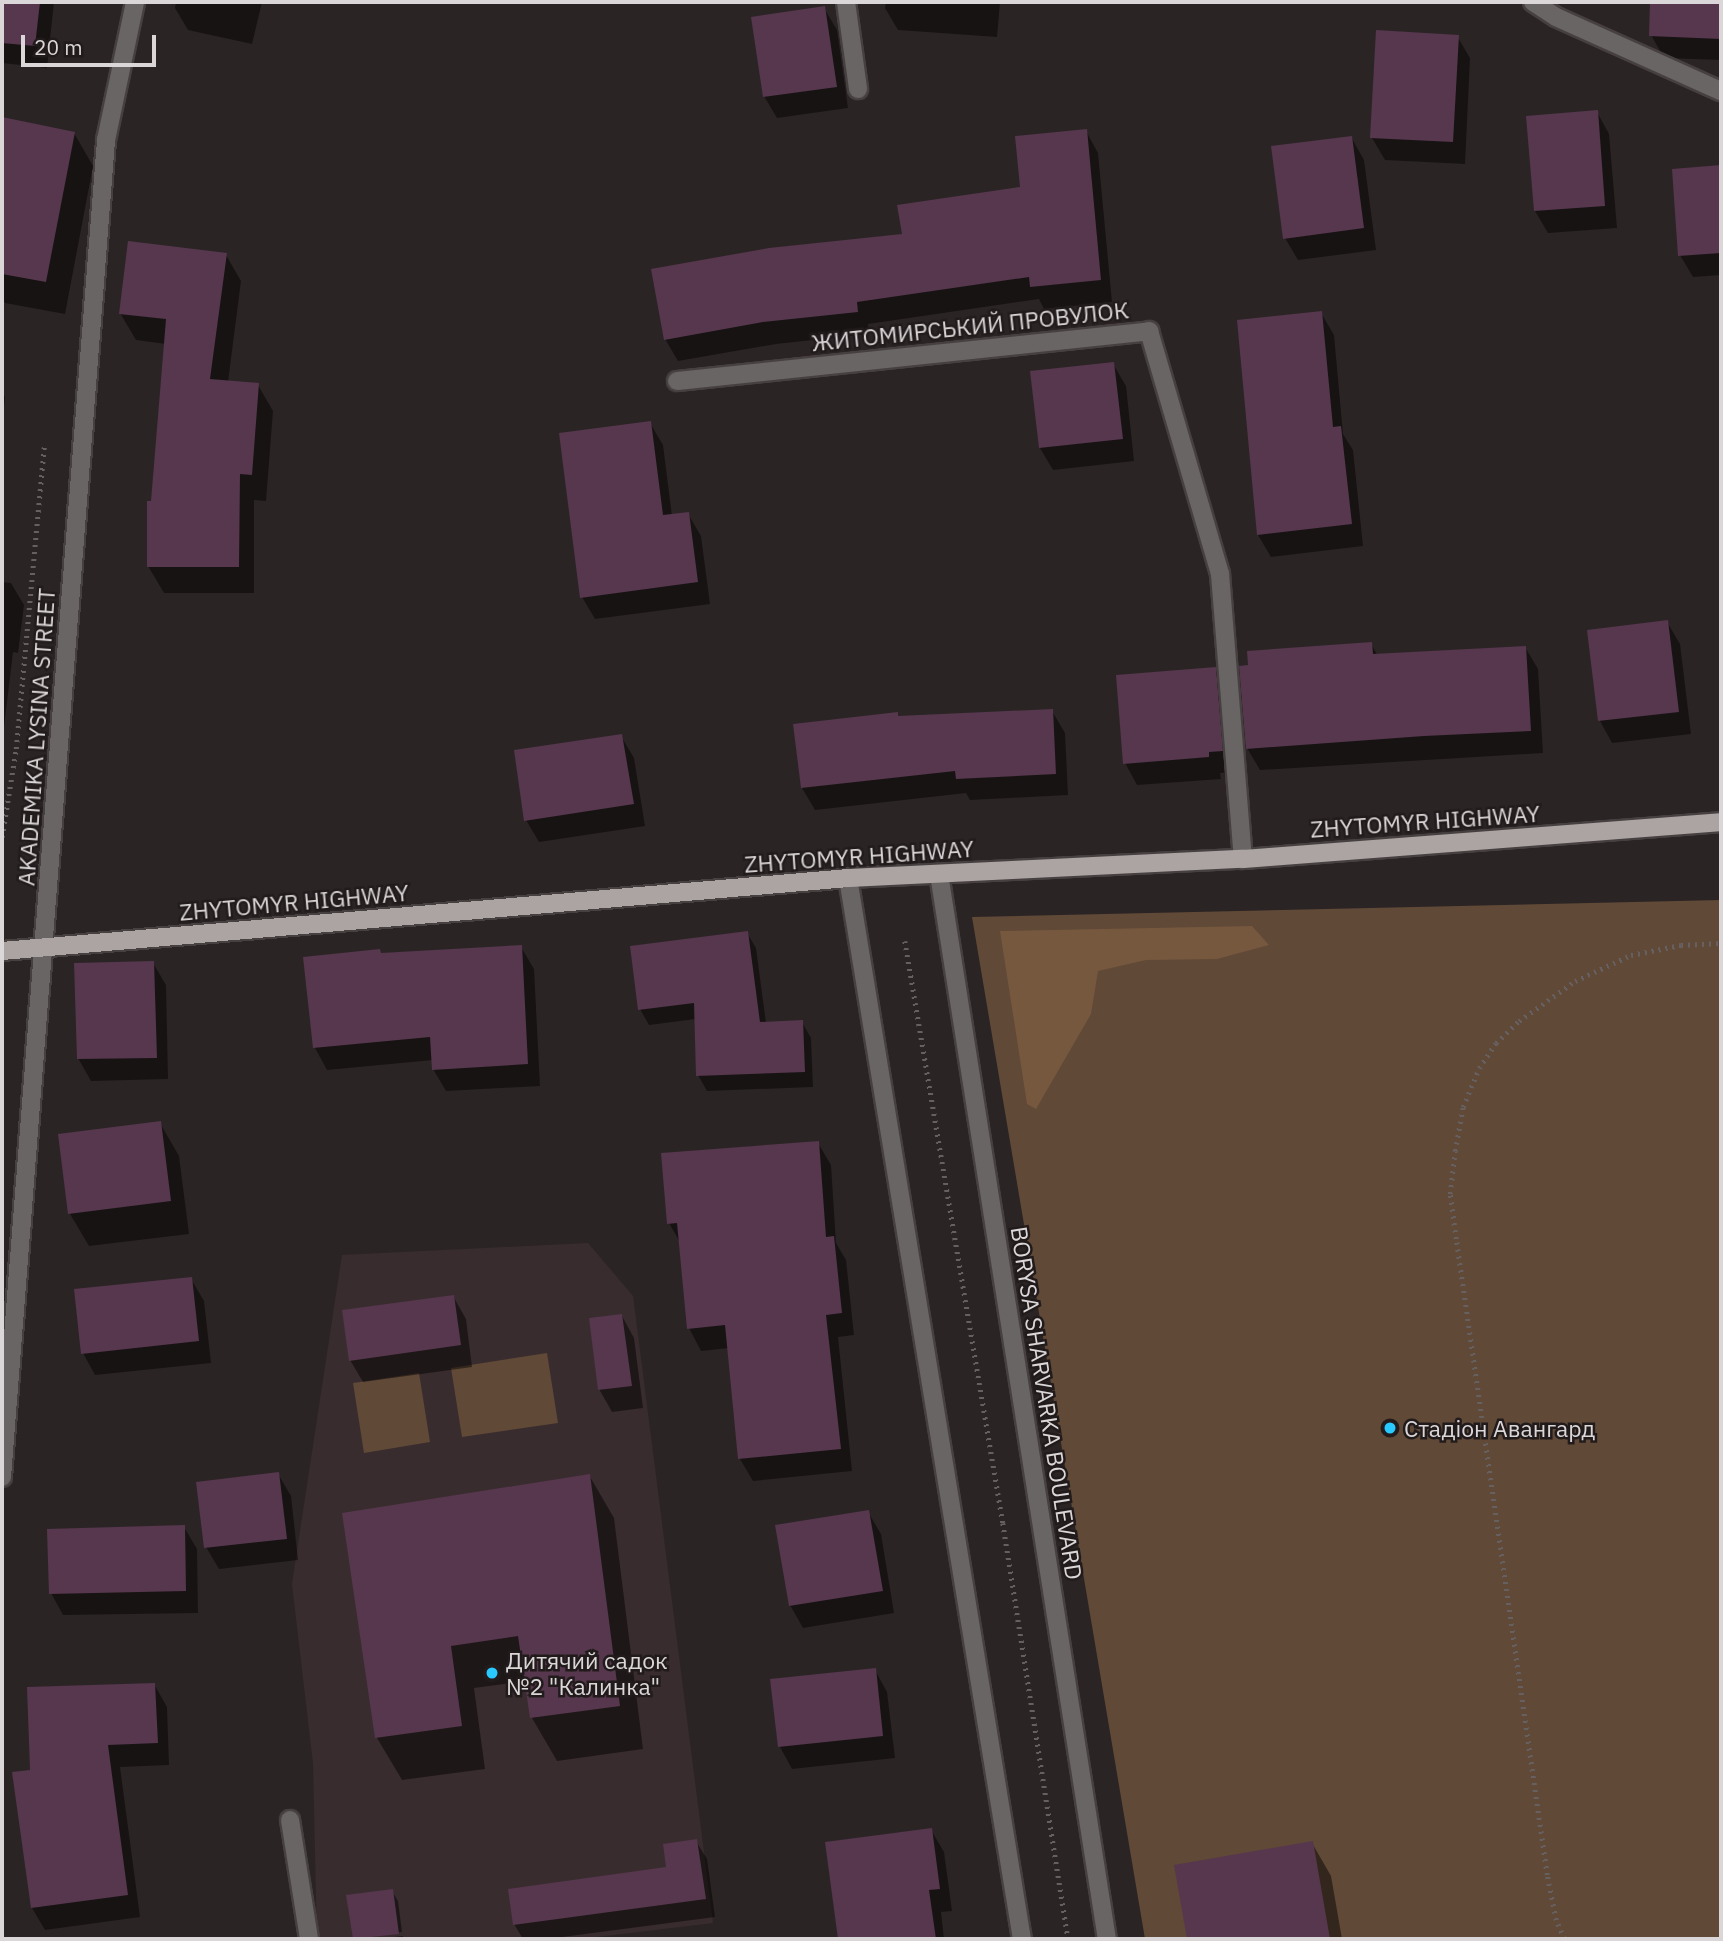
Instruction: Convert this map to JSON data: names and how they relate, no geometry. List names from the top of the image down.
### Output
{
  "streets": {
    "main road": ["ZHYTOMYR HIGHWAY"],
    "street": ["ЖИТОМИРСЬКИЙ ПРОВУЛОК", "AKADEMIKA LYSINA STREET", "BORYSA SHARVARKA BOULEVARD"]
  },
  "crossings": [
    ["ЖИТОМИРСЬКИЙ ПРОВУЛОК", "ZHYTOMYR HIGHWAY"],
    ["AKADEMIKA LYSINA STREET", "ZHYTOMYR HIGHWAY"],
    ["ZHYTOMYR HIGHWAY", "BORYSA SHARVARKA BOULEVARD"]
  ],
  "places": ["Стадіон Авангард", "Дитячий садок №2 \"Калинка\""],
  "scale_bar": "20 m"
}
